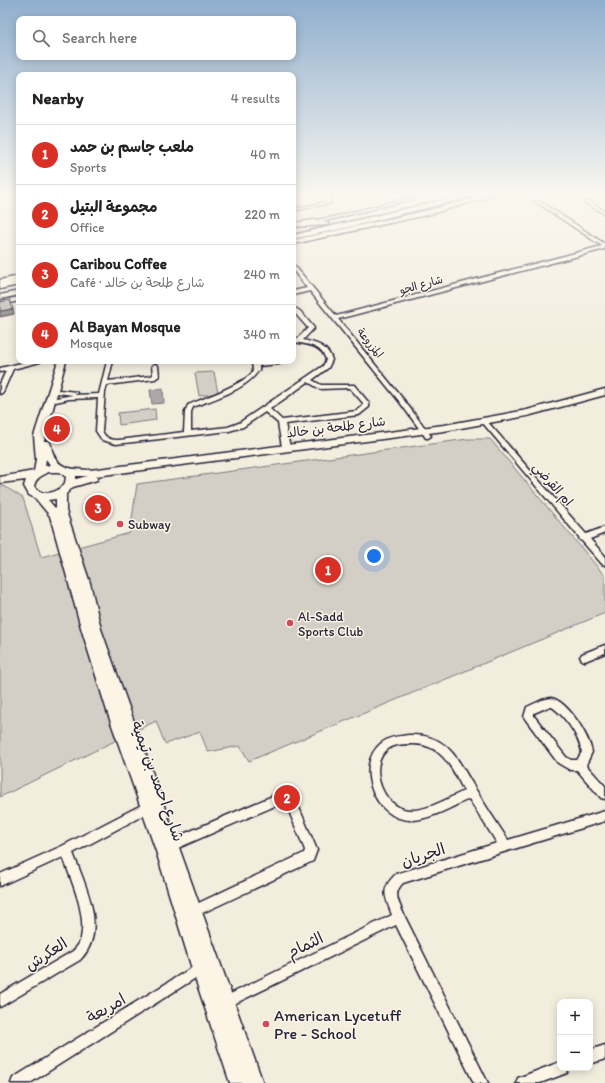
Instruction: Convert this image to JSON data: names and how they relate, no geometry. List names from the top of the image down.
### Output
{
  "streets": {
    "street": [
      "شارع الجو",
      "المزروعة",
      "شارع طلحة بن خالد",
      "ام القرضي",
      "شارع احمد بن تيمية",
      "الجريان",
      "الثمام",
      "العكرش",
      "امربعة"
    ]
  },
  "crossings": [
    ["شارع الجو", "المزروعة"],
    ["المزروعة", "شارع طلحة بن خالد"],
    ["شارع طلحة بن خالد", "ام القرضي"],
    ["شارع طلحة بن خالد", "شارع احمد بن تيمية"],
    ["شارع احمد بن تيمية", "الثمام"],
    ["شارع احمد بن تيمية", "امربعة"],
    ["الجريان", "الثمام"]
  ],
  "places": ["Subway", "Al-Sadd Sports Club", "American Lycetuff Pre - School"],
  "page": {
    "search": "Search here",
    "heading": ["Nearby", "4 results"],
    "list": [
      {
        "mark": "1",
        "name": "ملعب جاسم بن حمد",
        "note": "Sports",
        "value": "40 m"
      },
      {
        "mark": "2",
        "name": "مجموعة البتيل",
        "note": "Office",
        "value": "220 m"
      },
      {
        "mark": "3",
        "name": "Caribou Coffee",
        "note": "Café · شارع طلحة بن خالد",
        "value": "240 m"
      },
      {
        "mark": "4",
        "name": "Al Bayan Mosque",
        "note": "Mosque",
        "value": "340 m"
      }
    ],
    "pins": [
      "4",
      "3",
      "1",
      "2"
    ],
    "map_buttons": ["+", "−"]
  }
}
